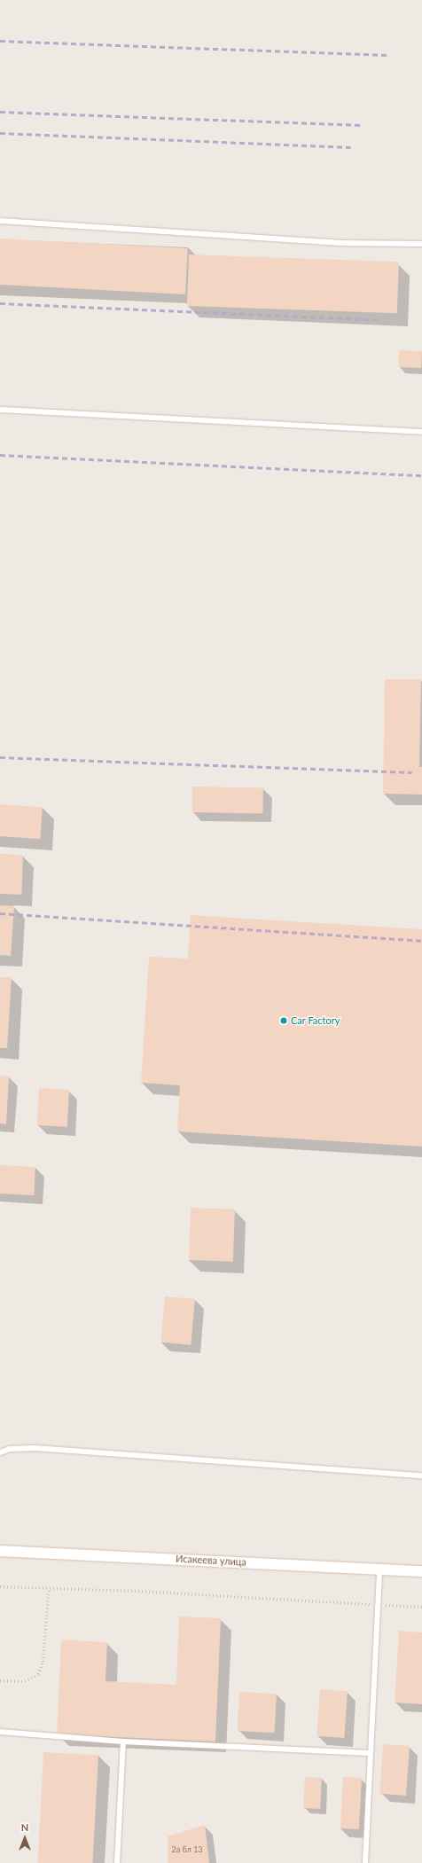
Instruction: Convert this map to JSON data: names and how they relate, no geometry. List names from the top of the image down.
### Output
{
  "streets": {
    "street": ["Исакеева улица"]
  },
  "places": ["Car Factory"],
  "house_numbers": ["2а бл 13"],
  "north": "top"
}
